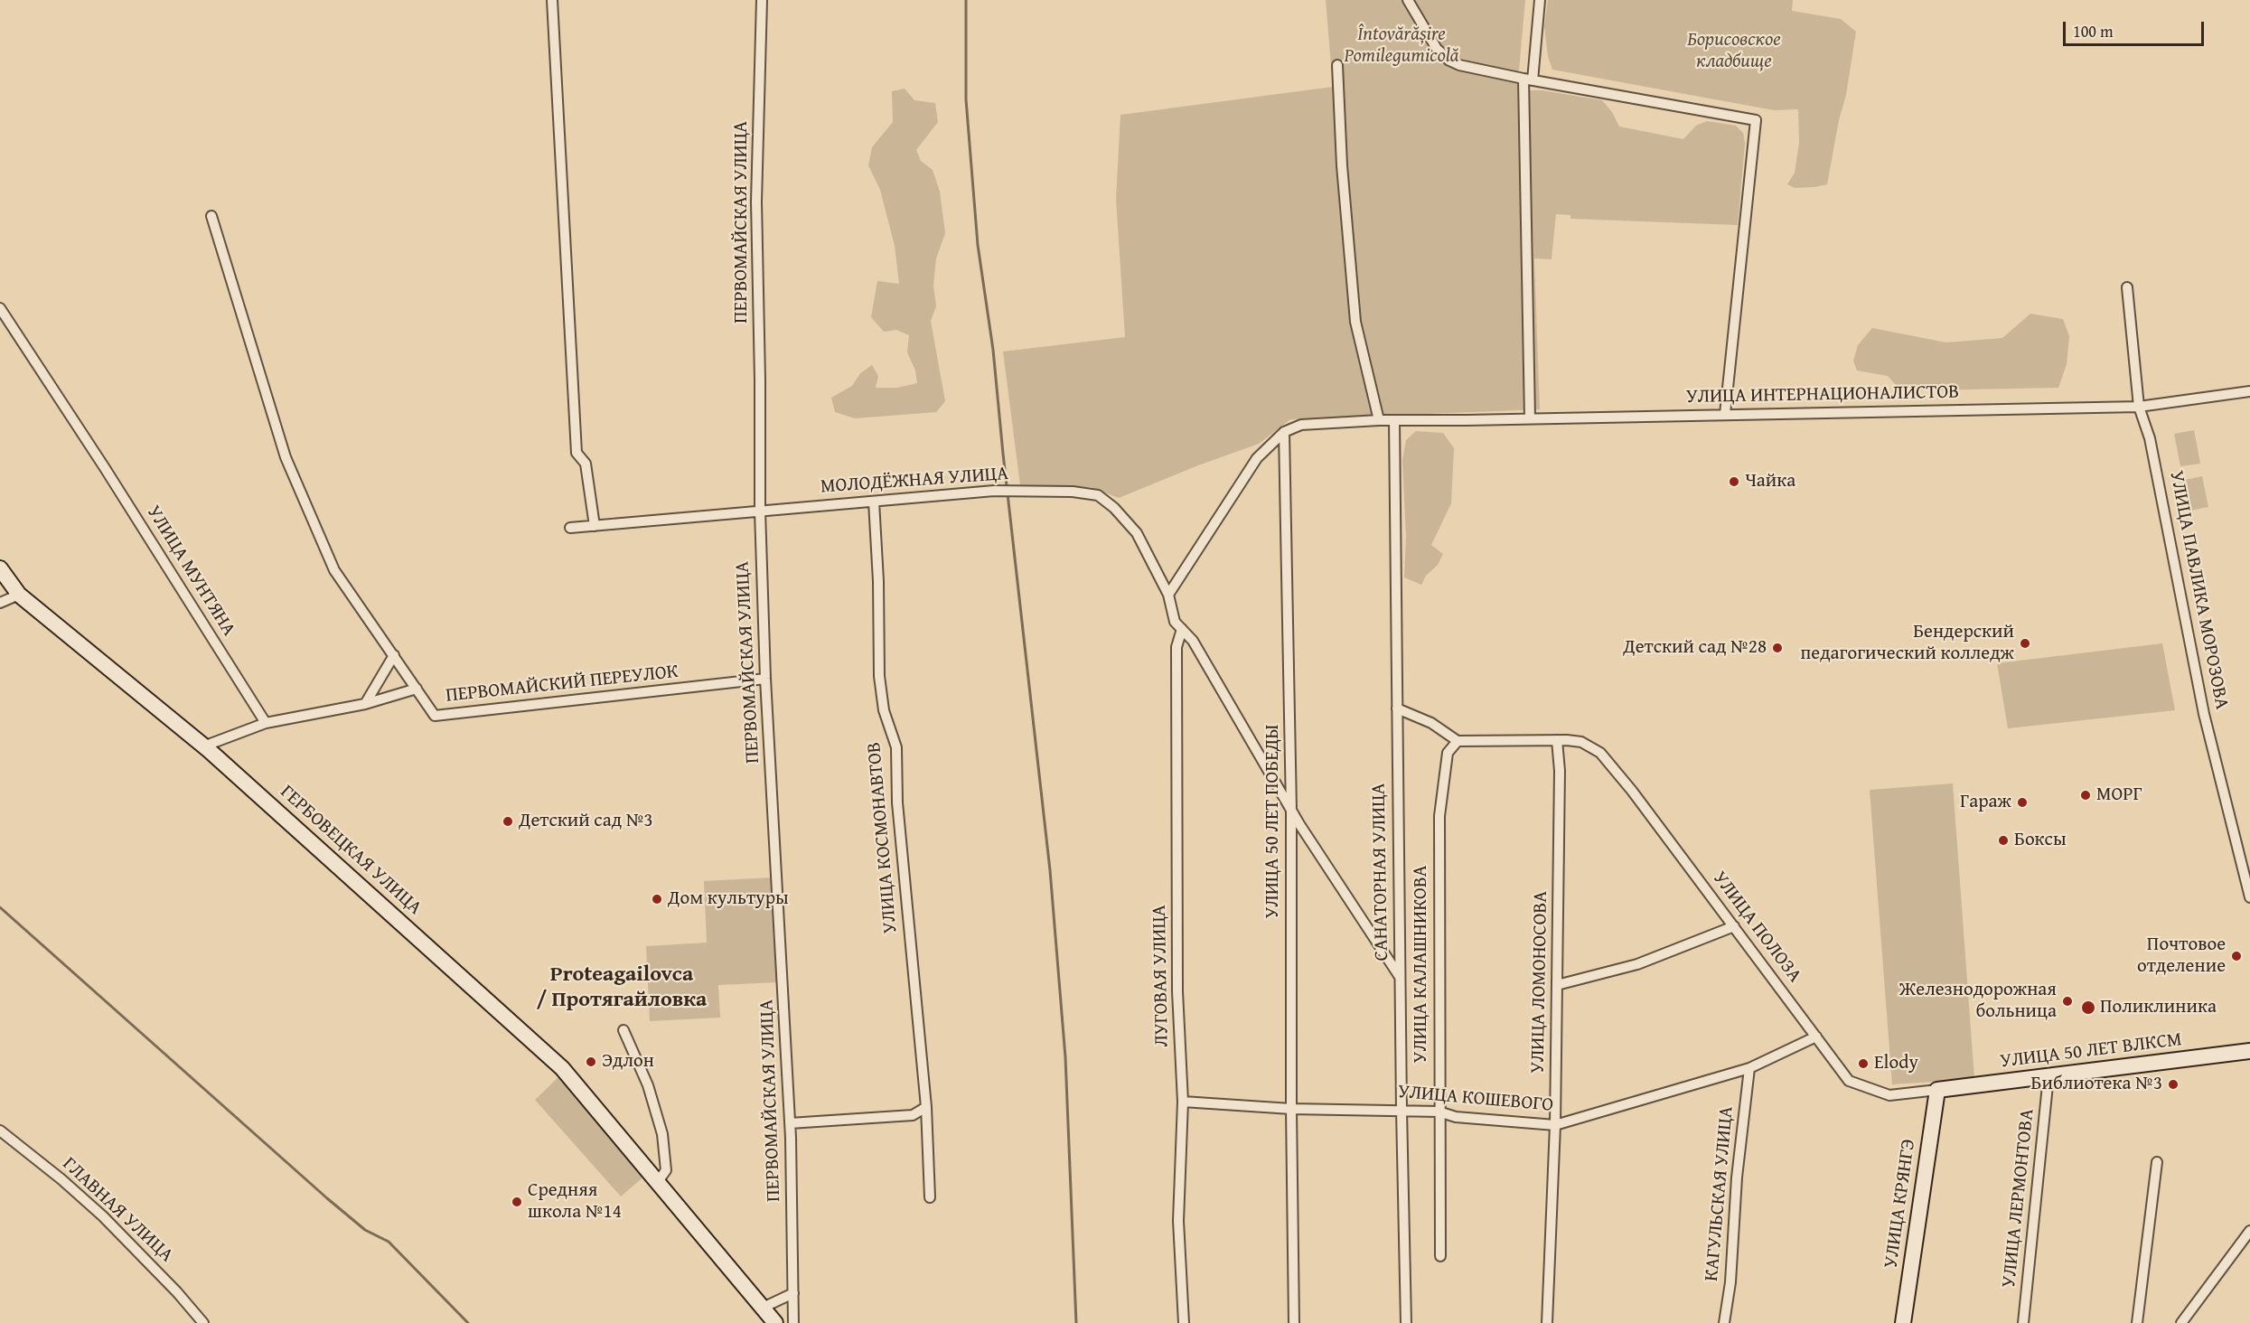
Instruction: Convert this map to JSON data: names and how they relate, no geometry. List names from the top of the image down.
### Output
{
  "streets": {
    "street": [
      "ПЕРВОМАЙСКАЯ УЛИЦА",
      "УЛИЦА ИНТЕРНАЦИОНАЛИСТОВ",
      "МОЛОДЁЖНАЯ УЛИЦА",
      "УЛИЦА МУНТЯНА",
      "УЛИЦА ПАВЛИКА МОРОЗОВА",
      "ПЕРВОМАЙСКИЙ ПЕРЕУЛОК",
      "УЛИЦА 50 ЛЕТ ПОБЕДЫ",
      "УЛИЦА КОСМОНАВТОВ",
      "ГЕРБОВЕЦКАЯ УЛИЦА",
      "САНАТОРНАЯ УЛИЦА",
      "УЛИЦА ПОЛОЗА",
      "УЛИЦА КАЛАШНИКОВА",
      "ЛУГОВАЯ УЛИЦА",
      "УЛИЦА ЛОМОНОСОВА",
      "УЛИЦА 50 ЛЕТ ВЛКСМ",
      "УЛИЦА КОШЕВОГО",
      "КАГУЛЬСКАЯ УЛИЦА",
      "УЛИЦА ЛЕРМОНТОВА",
      "УЛИЦА КРЯНГЭ",
      "ГЛАВНАЯ УЛИЦА"
    ]
  },
  "crossings": [
    ["ПЕРВОМАЙСКАЯ УЛИЦА", "МОЛОДЁЖНАЯ УЛИЦА"],
    ["ПЕРВОМАЙСКАЯ УЛИЦА", "ПЕРВОМАЙСКИЙ ПЕРЕУЛОК"],
    ["УЛИЦА ИНТЕРНАЦИОНАЛИСТОВ", "УЛИЦА ПАВЛИКА МОРОЗОВА"],
    ["УЛИЦА ИНТЕРНАЦИОНАЛИСТОВ", "САНАТОРНАЯ УЛИЦА"],
    ["МОЛОДЁЖНАЯ УЛИЦА", "УЛИЦА 50 ЛЕТ ПОБЕДЫ"],
    ["МОЛОДЁЖНАЯ УЛИЦА", "УЛИЦА КОСМОНАВТОВ"],
    ["МОЛОДЁЖНАЯ УЛИЦА", "САНАТОРНАЯ УЛИЦА"],
    ["МОЛОДЁЖНАЯ УЛИЦА", "ЛУГОВАЯ УЛИЦА"],
    ["УЛИЦА 50 ЛЕТ ПОБЕДЫ", "УЛИЦА КОШЕВОГО"],
    ["САНАТОРНАЯ УЛИЦА", "УЛИЦА КОШЕВОГО"],
    ["УЛИЦА ПОЛОЗА", "УЛИЦА КАЛАШНИКОВА"],
    ["УЛИЦА ПОЛОЗА", "УЛИЦА ЛОМОНОСОВА"],
    ["УЛИЦА ПОЛОЗА", "УЛИЦА 50 ЛЕТ ВЛКСМ"],
    ["УЛИЦА ПОЛОЗА", "УЛИЦА КОШЕВОГО"],
    ["УЛИЦА ПОЛОЗА", "УЛИЦА КРЯНГЭ"],
    ["УЛИЦА КАЛАШНИКОВА", "УЛИЦА КОШЕВОГО"],
    ["ЛУГОВАЯ УЛИЦА", "УЛИЦА КОШЕВОГО"],
    ["УЛИЦА ЛОМОНОСОВА", "УЛИЦА КОШЕВОГО"],
    ["УЛИЦА 50 ЛЕТ ВЛКСМ", "УЛИЦА ЛЕРМОНТОВА"],
    ["УЛИЦА 50 ЛЕТ ВЛКСМ", "УЛИЦА КРЯНГЭ"],
    ["УЛИЦА КОШЕВОГО", "КАГУЛЬСКАЯ УЛИЦА"]
  ],
  "districts": ["Proteagailovca / Протягайловка"],
  "parks": ["Întovărășire Pomilegumicolă", "Борисовское кладбище"],
  "places": [
    "Чайка",
    "Бендерский педагогический колледж",
    "Детский сад №28",
    "МОРГ",
    "Гараж",
    "Детский сад №3",
    "Боксы",
    "Дом культуры",
    "Почтовое отделение",
    "Железнодорожная больница",
    "Поликлиника",
    "Эдлон",
    "Elody",
    "Библиотека №3",
    "Средняя школа №14"
  ],
  "scale_bar": "100 m"
}
